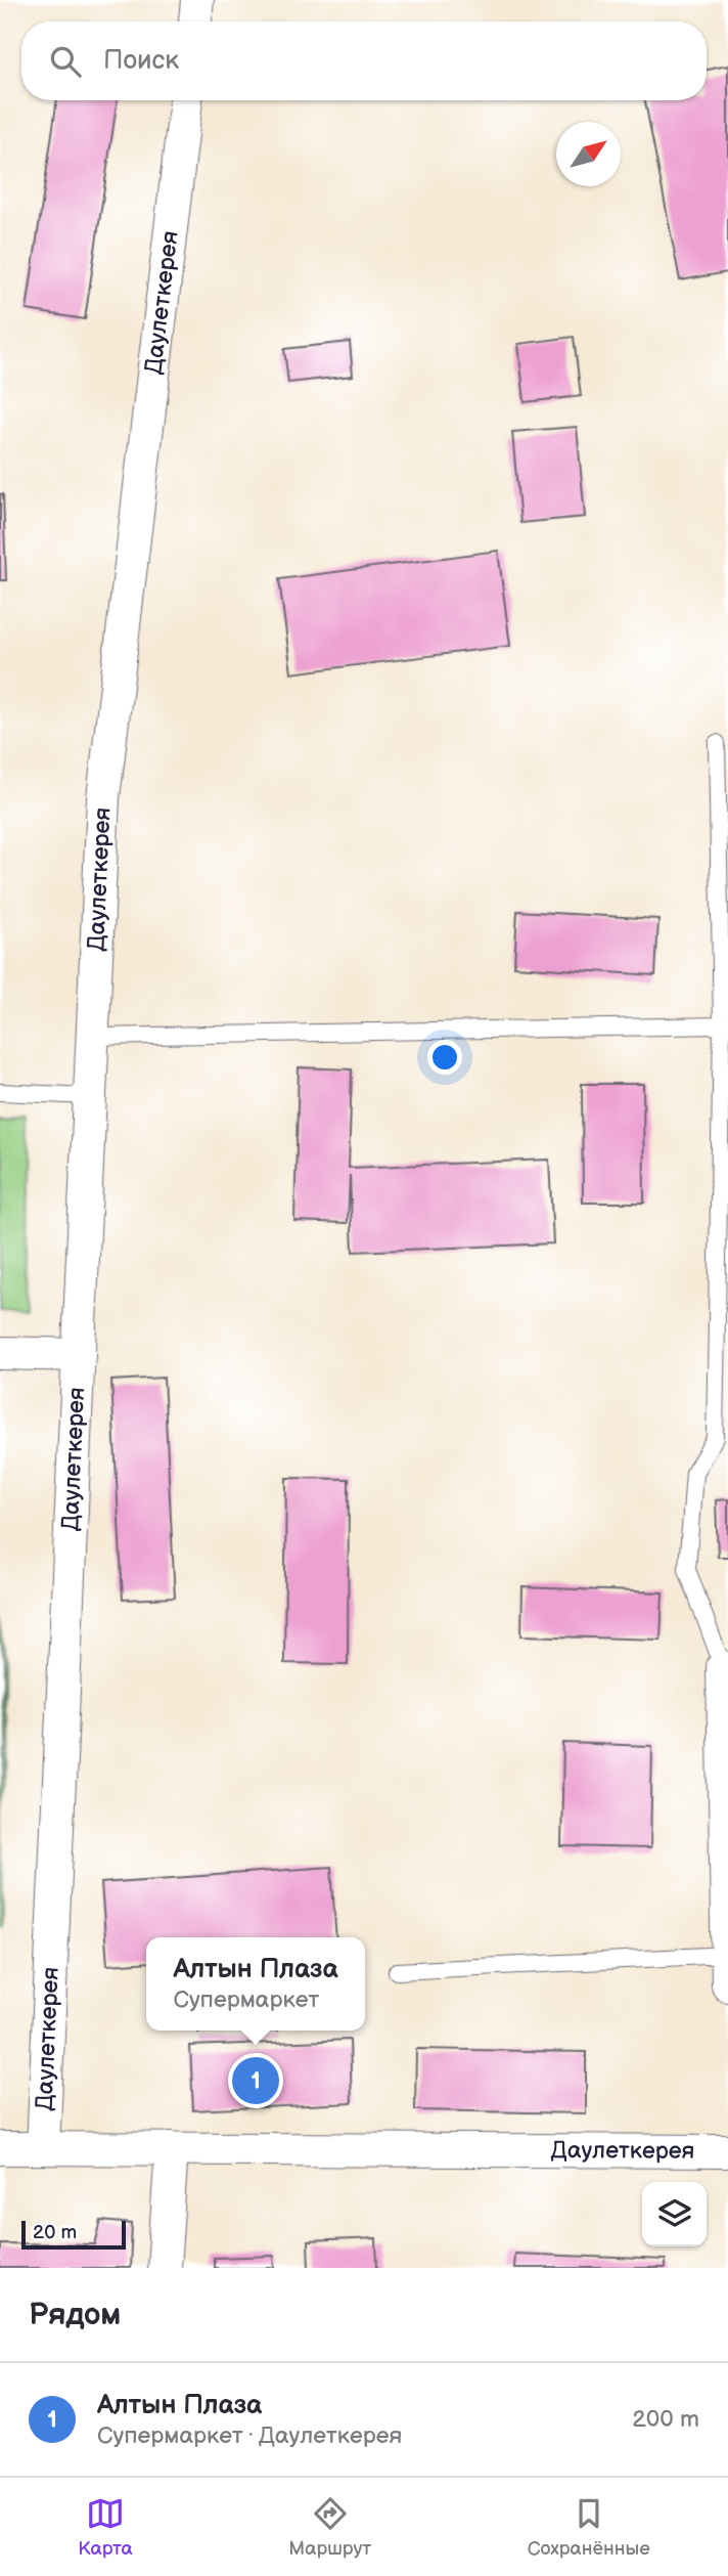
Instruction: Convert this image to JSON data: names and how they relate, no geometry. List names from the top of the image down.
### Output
{
  "streets": {
    "street": ["Даулеткерея"]
  },
  "scale_bar": "20 m",
  "north": "top right",
  "page": {
    "search": "Поиск",
    "popup": ["Алтын Плаза", "Супермаркет"],
    "pins": "1",
    "scale": "20 m",
    "heading": "Рядом",
    "list": [
      {
        "mark": "1",
        "name": "Алтын Плаза",
        "note": "Супермаркет · Даулеткерея",
        "value": "200 m"
      }
    ],
    "nav": ["Карта", "Маршрут", "Сохранённые"]
  }
}
